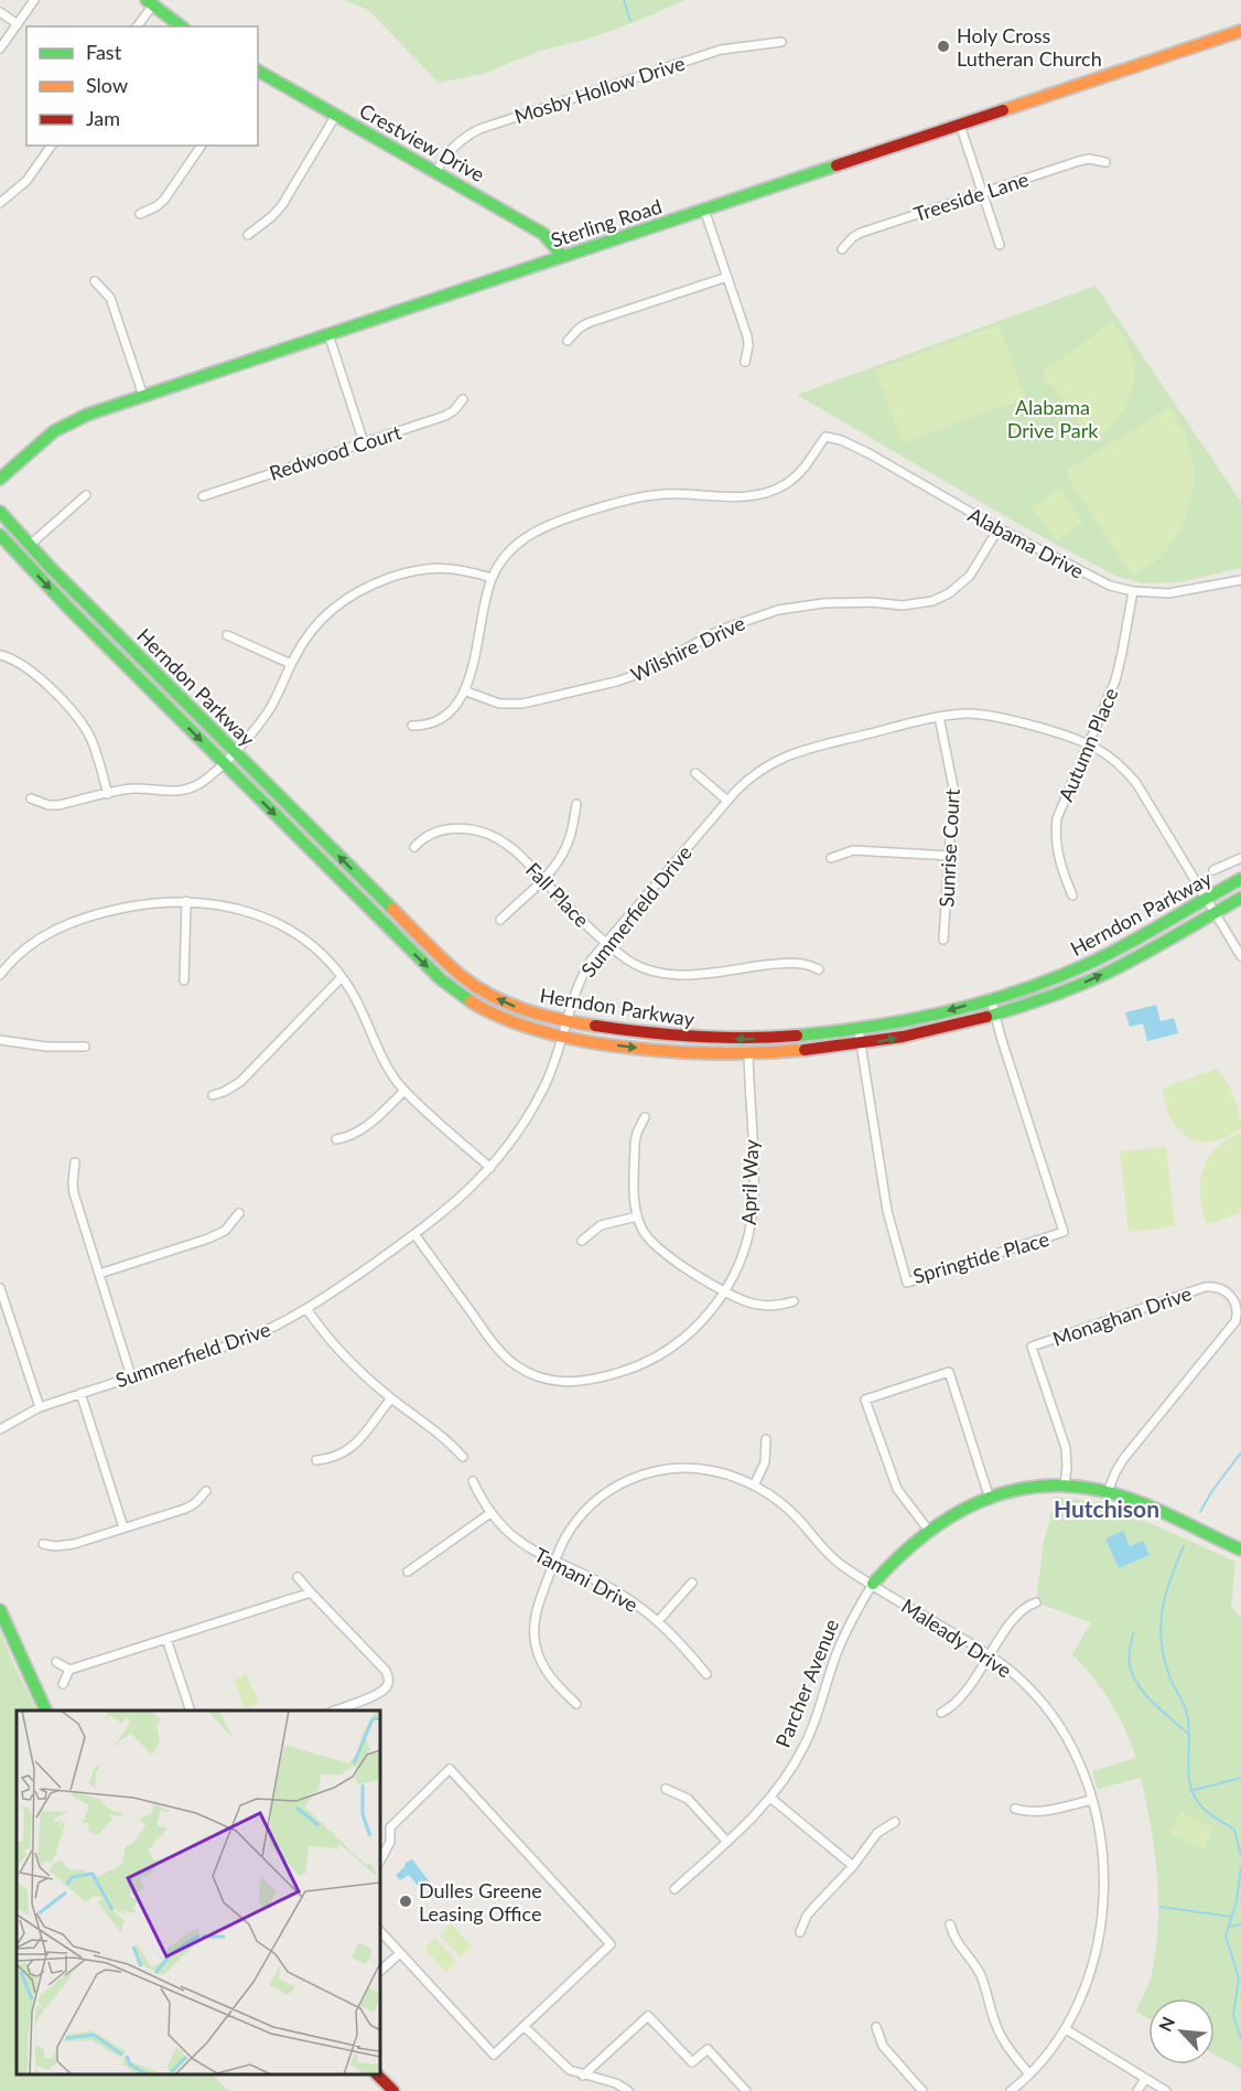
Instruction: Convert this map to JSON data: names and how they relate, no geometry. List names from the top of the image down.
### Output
{
  "streets": {
    "main road": [
      "Crestview Drive",
      "Sterling Road",
      "Herndon Parkway",
      "Parcher Avenue"
    ],
    "street": [
      "Mosby Hollow Drive",
      "Treeside Lane",
      "Redwood Court",
      "Alabama Drive",
      "Wilshire Drive",
      "Autumn Place",
      "Sunrise Court",
      "Fall Place",
      "Summerfield Drive",
      "April Way",
      "Springtide Place",
      "Monaghan Drive",
      "Tamani Drive",
      "Maleady Drive"
    ]
  },
  "crossings": [
    ["Mosby Hollow Drive", "Crestview Drive"],
    ["Crestview Drive", "Sterling Road"],
    ["Alabama Drive", "Wilshire Drive"],
    ["Alabama Drive", "Autumn Place"],
    ["Herndon Parkway", "Summerfield Drive"],
    ["Herndon Parkway", "April Way"],
    ["Herndon Parkway", "Springtide Place"],
    ["Autumn Place", "Summerfield Drive"],
    ["Sunrise Court", "Summerfield Drive"],
    ["Fall Place", "Summerfield Drive"],
    ["Summerfield Drive", "April Way"],
    ["Monaghan Drive", "Parcher Avenue"],
    ["Tamani Drive", "Maleady Drive"],
    ["Maleady Drive", "Parcher Avenue"]
  ],
  "districts": ["Hutchison"],
  "parks": ["Alabama Drive Park"],
  "places": ["Holy Cross Lutheran Church", "Dulles Greene Leasing Office"],
  "legend": ["Fast", "Slow", "Jam"],
  "north": "top left"
}
